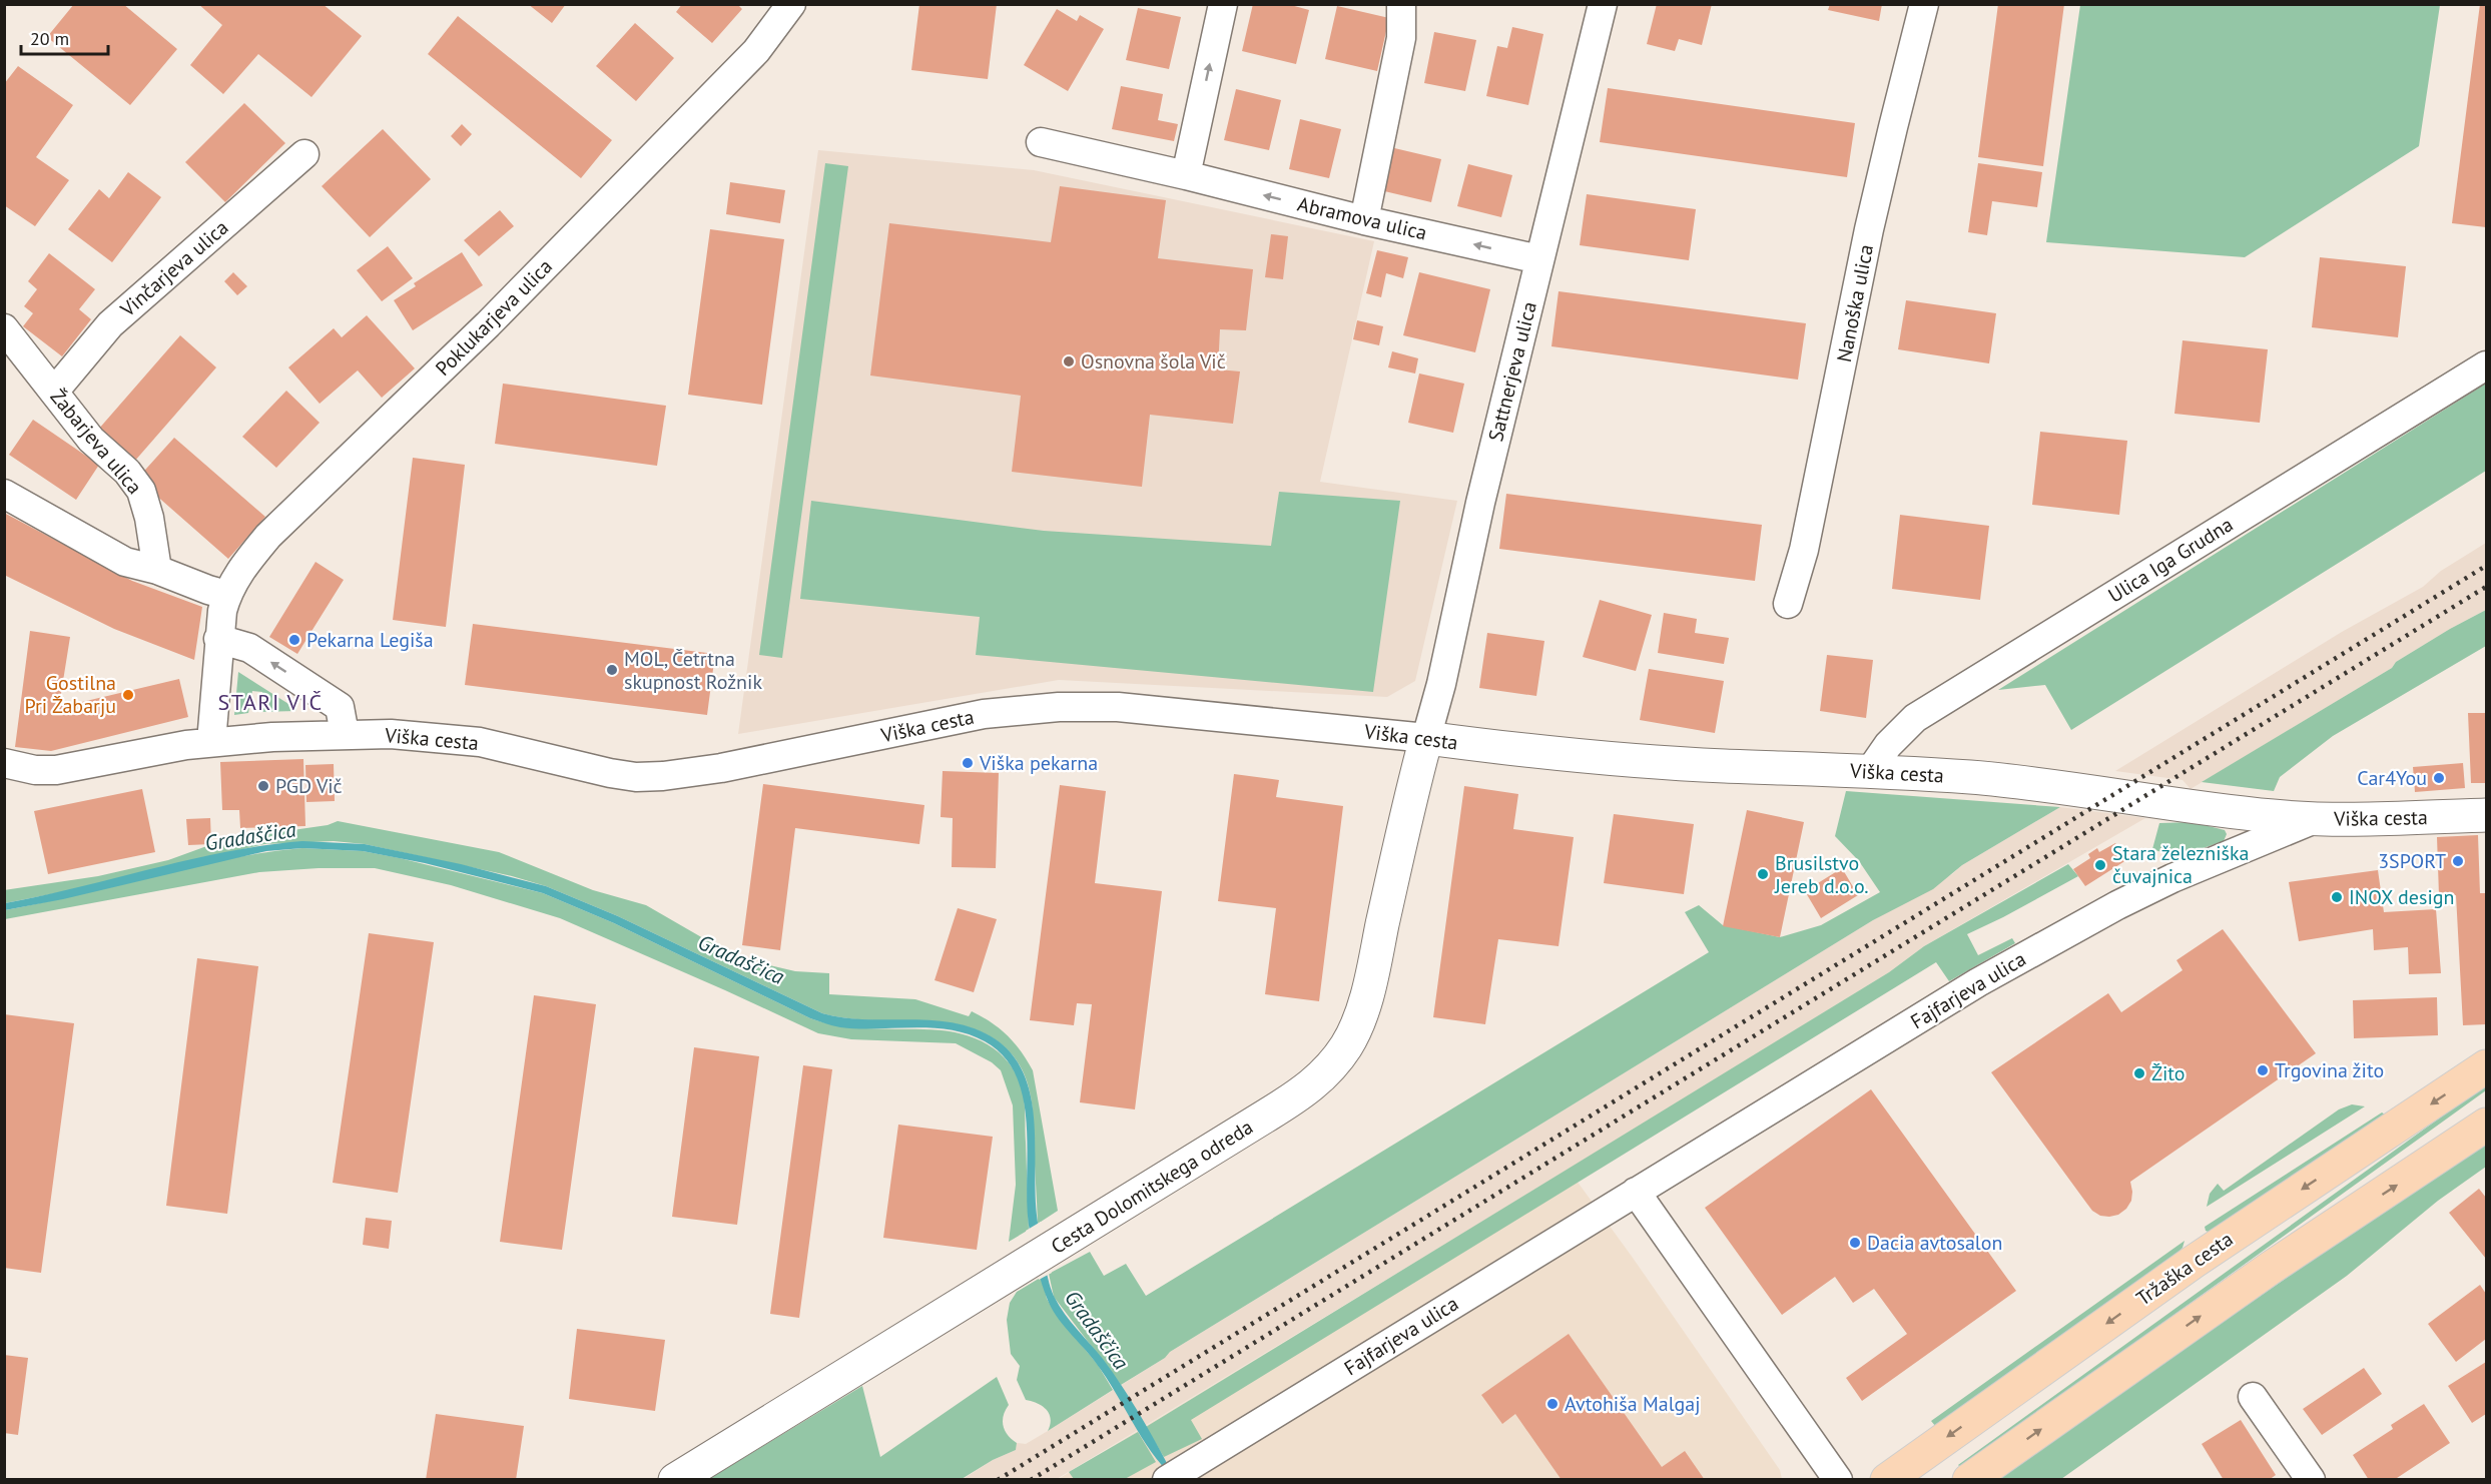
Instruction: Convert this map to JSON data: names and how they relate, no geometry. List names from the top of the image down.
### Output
{
  "streets": {
    "main road": ["Tržaška cesta"],
    "street": [
      "Abramova ulica",
      "Vinčarjeva ulica",
      "Nanoška ulica",
      "Poklukarjeva ulica",
      "Sattnerjeva ulica",
      "Žabarjeva ulica",
      "Ulica Iga Grudna",
      "Viška cesta",
      "Fajfarjeva ulica",
      "Cesta Dolomitskega odreda"
    ]
  },
  "crossings": [
    ["Abramova ulica", "Sattnerjeva ulica"],
    ["Vinčarjeva ulica", "Žabarjeva ulica"],
    ["Sattnerjeva ulica", "Viška cesta"],
    ["Sattnerjeva ulica", "Cesta Dolomitskega odreda"],
    ["Ulica Iga Grudna", "Viška cesta"],
    ["Viška cesta", "Fajfarjeva ulica"],
    ["Viška cesta", "Cesta Dolomitskega odreda"]
  ],
  "one_way": ["Abramova ulica"],
  "districts": ["STARI VIČ"],
  "water": ["Gradaščica"],
  "places": [
    "Osnovna šola Vič",
    "Pekarna Legiša",
    "MOL, Četrtna skupnost Rožnik",
    "Gostilna Pri Žabarju",
    "Viška pekarna",
    "Car4You",
    "PGD Vič",
    "3SPORT",
    "Stara železniška čuvajnica",
    "Brusilstvo Jereb d.o.o.",
    "INOX design",
    "Trgovina žito",
    "Žito",
    "Dacia avtosalon",
    "Avtohiša Malgaj"
  ],
  "scale_bar": "20 m"
}
